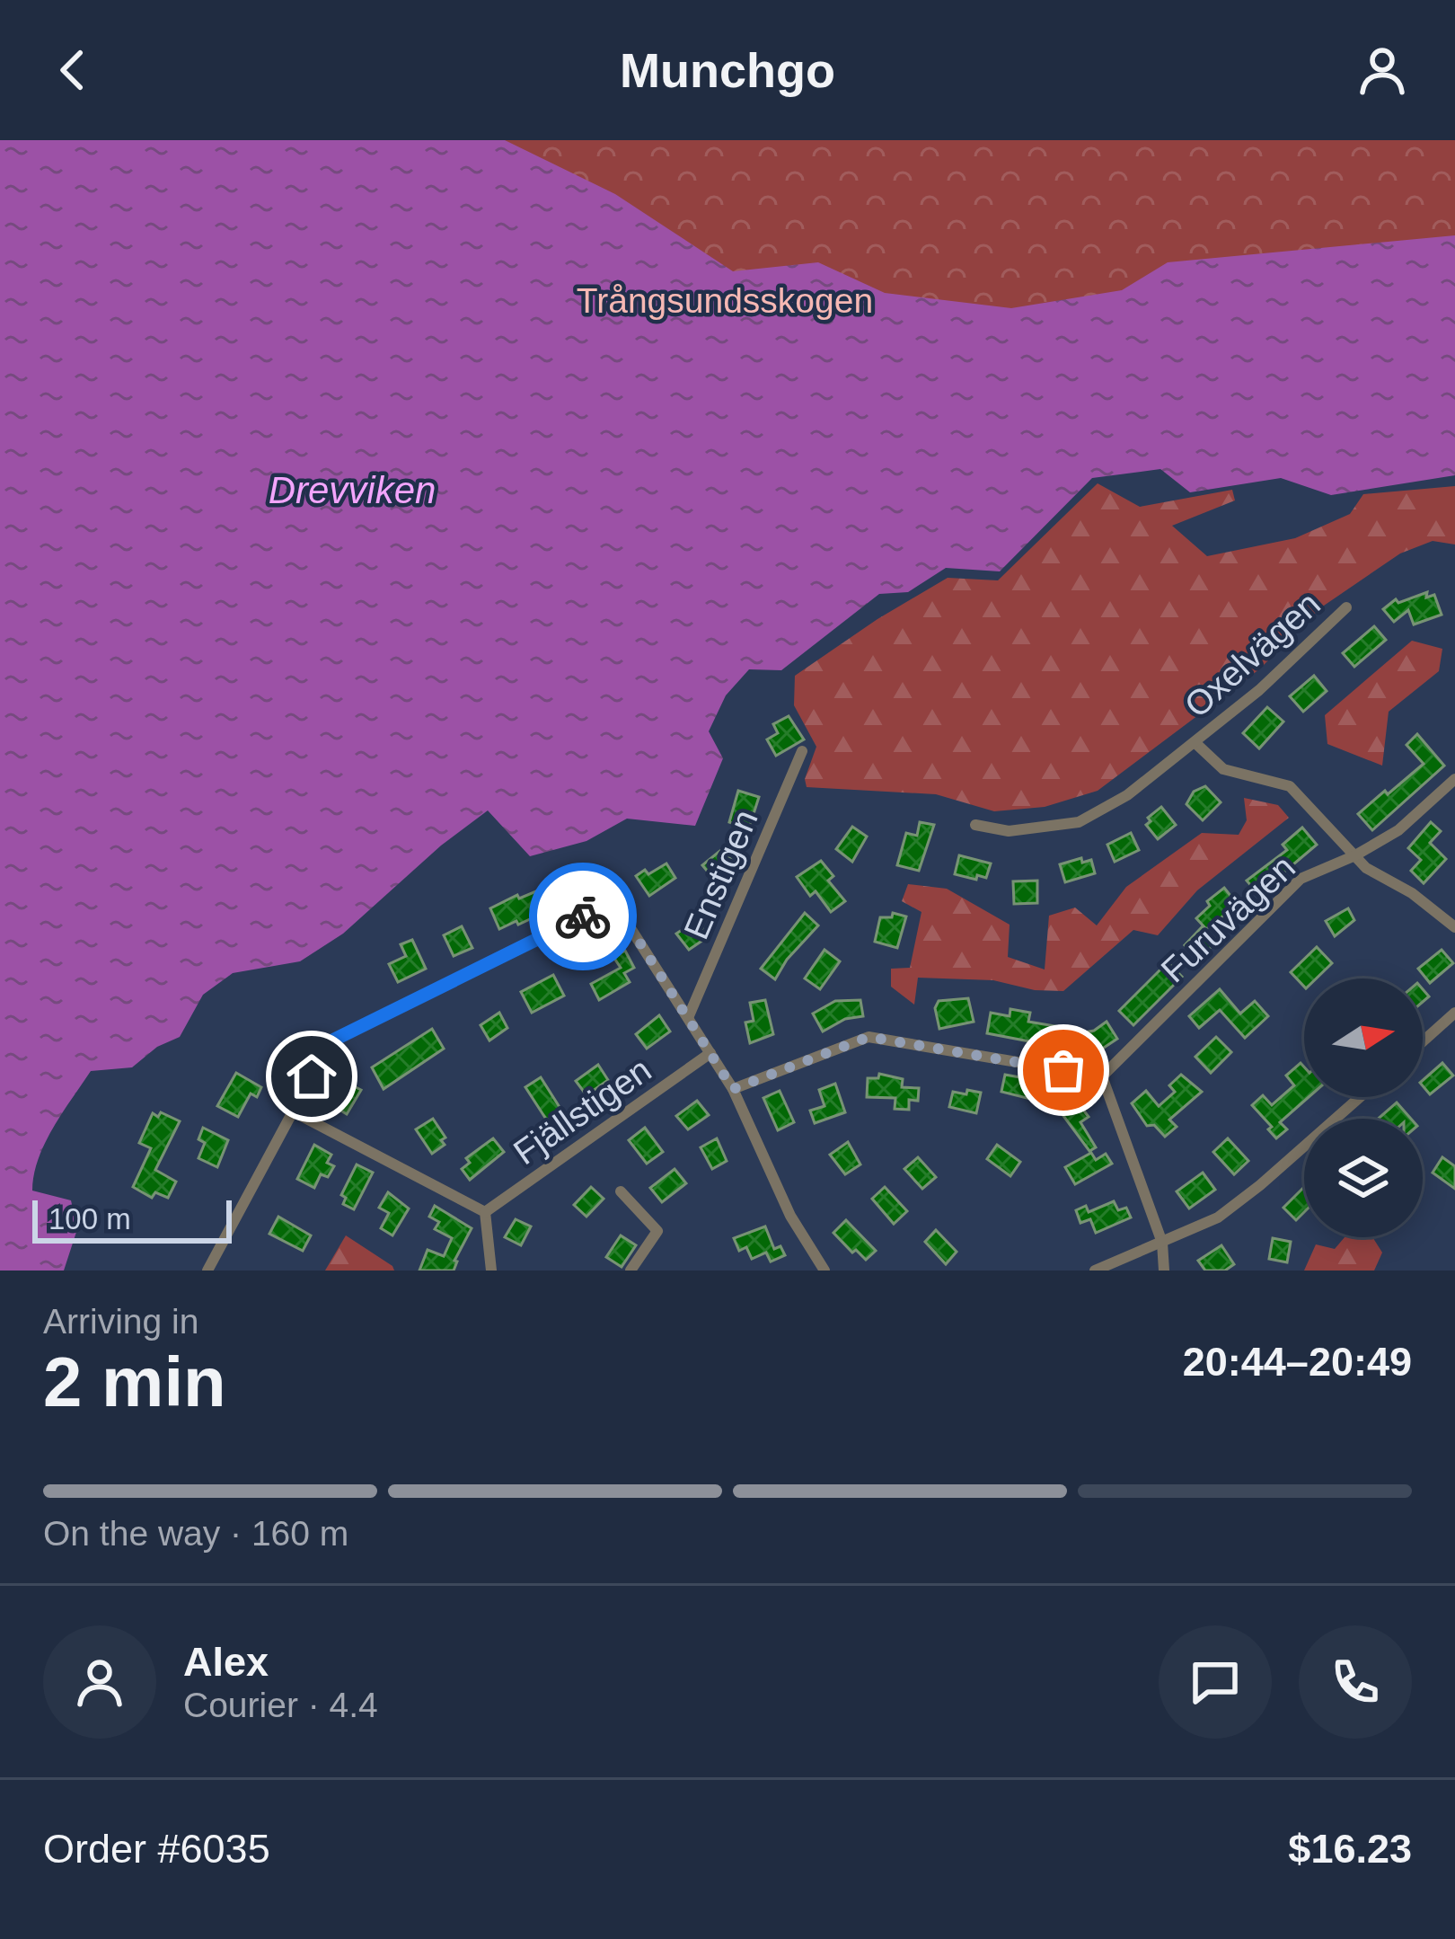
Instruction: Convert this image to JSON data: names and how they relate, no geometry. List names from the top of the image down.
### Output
{
  "streets": {
    "street": [
      "Oxelvägen",
      "Enstigen",
      "Furuvägen",
      "Fjällstigen"
    ]
  },
  "crossings": [
    ["Oxelvägen", "Furuvägen"]
  ],
  "water": ["Drevviken"],
  "parks": ["Trångsundsskogen"],
  "scale_bar": "100 m",
  "north": "right",
  "page": {
    "header": "Munchgo",
    "scale": "100 m",
    "heading": ["2 min", "Arriving in", "20:44–20:49"],
    "panel": [
      "Alex",
      "Courier · 4.4",
      "Order #6035",
      "$16.23"
    ],
    "bar": "On the way · 160 m"
  }
}
